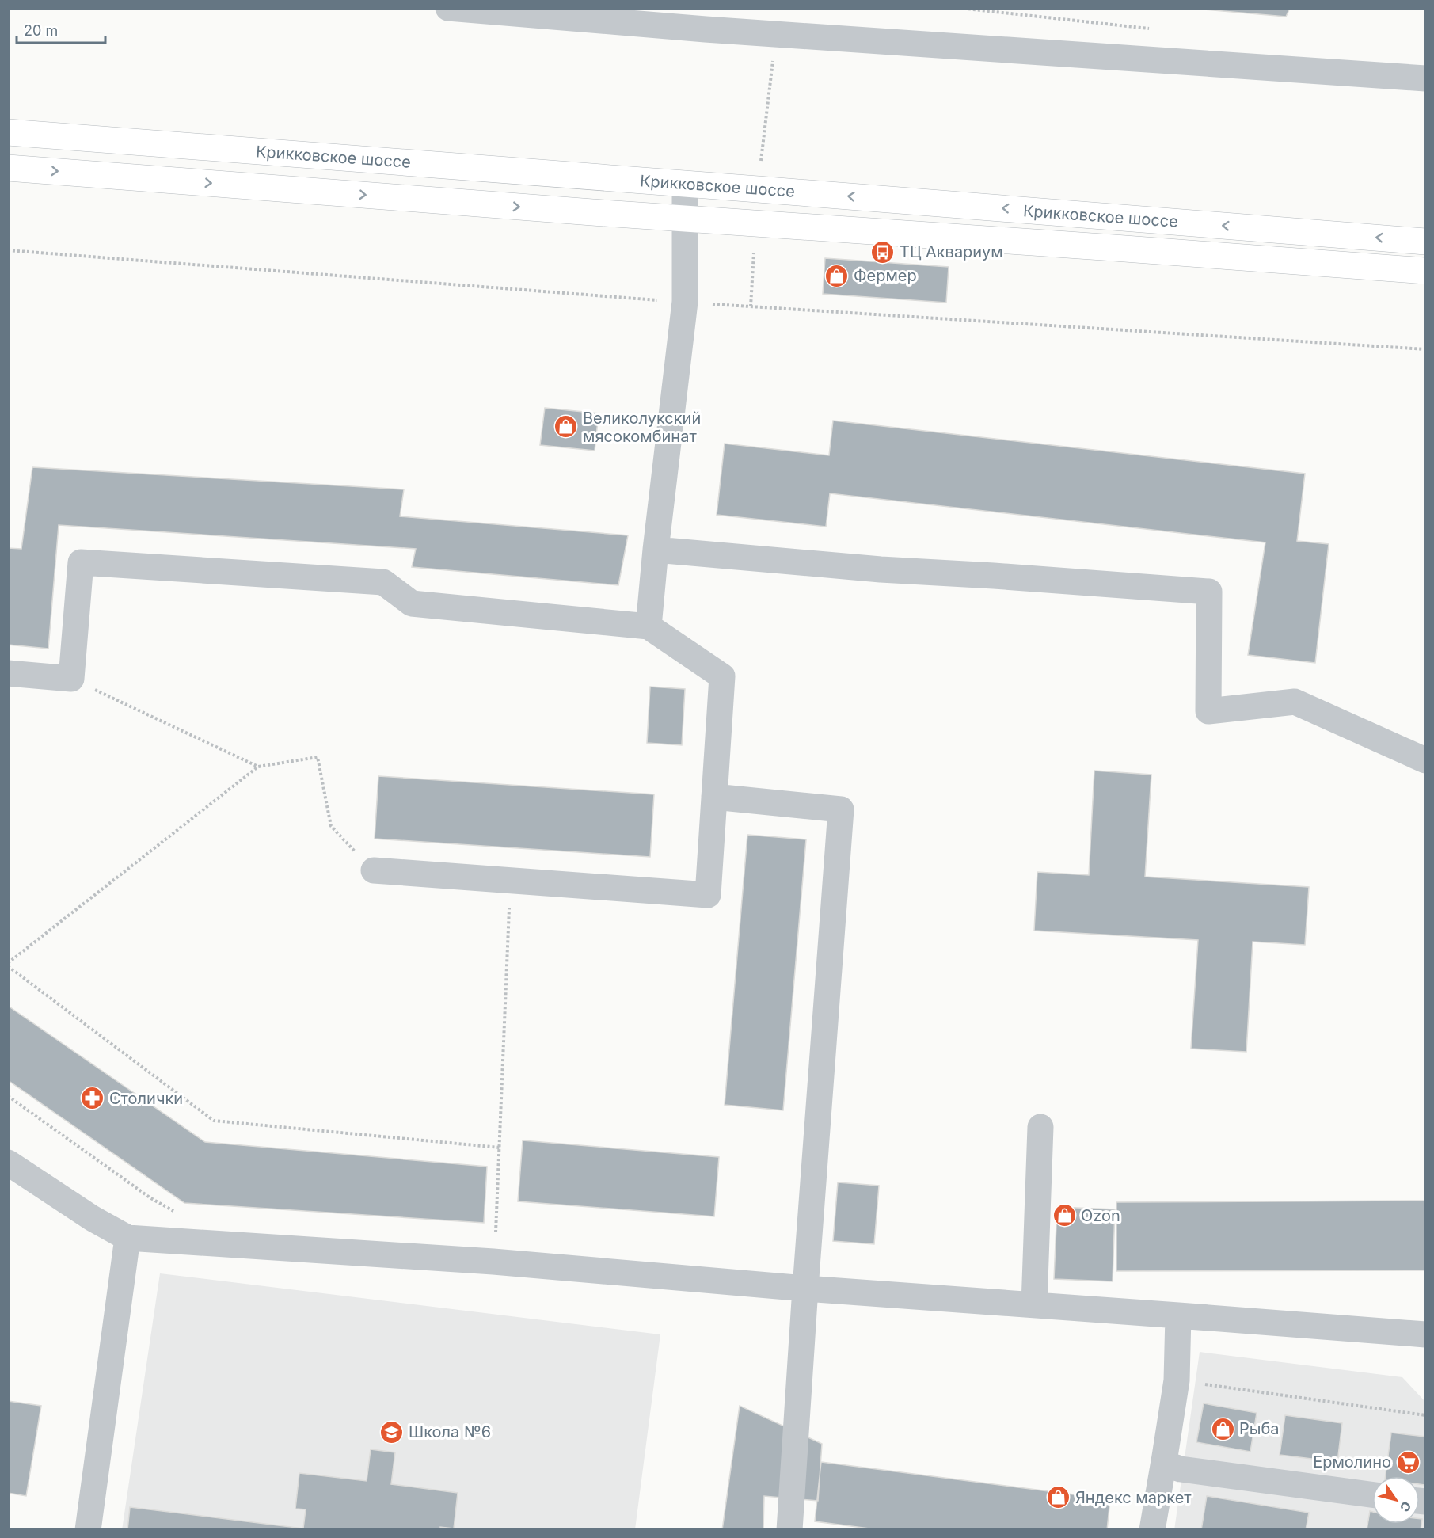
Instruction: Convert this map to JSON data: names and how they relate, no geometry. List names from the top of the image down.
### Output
{
  "streets": {
    "main road": ["Крикковское шоссе"]
  },
  "places": {
    "bus stop": ["ТЦ Аквариум"],
    "shop": [
      "Фермер",
      "Великолукский мясокомбинат",
      "Ozon",
      "Рыба",
      "Яндекс маркет"
    ],
    "pharmacy": ["Столички"],
    "school or university": ["Школа №6"],
    "supermarket": ["Ермолино"]
  },
  "scale_bar": "20 m",
  "north": "bottom right"
}
